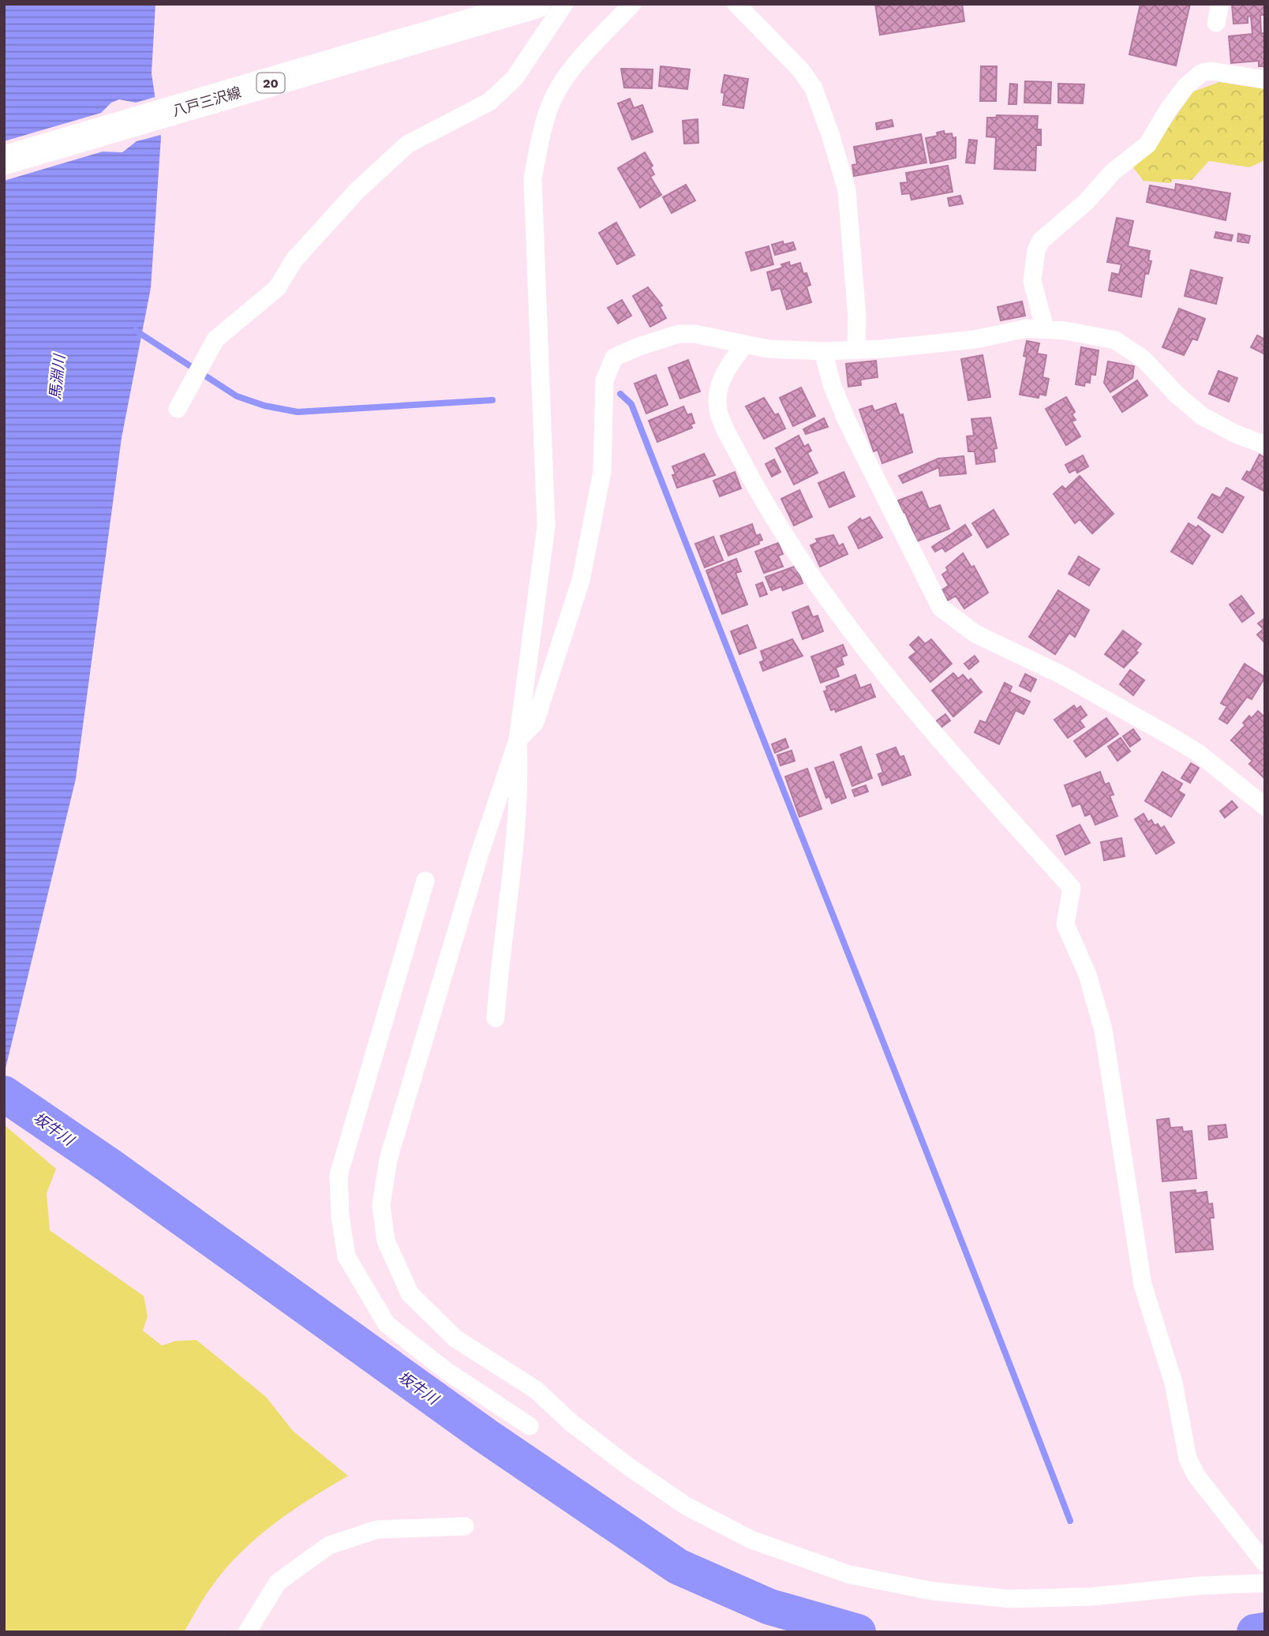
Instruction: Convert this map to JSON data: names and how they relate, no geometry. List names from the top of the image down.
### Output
{
  "streets": {
    "main road": ["20", "八戸三沢線"]
  },
  "water": ["馬淵川", "坂牛川"]
}
